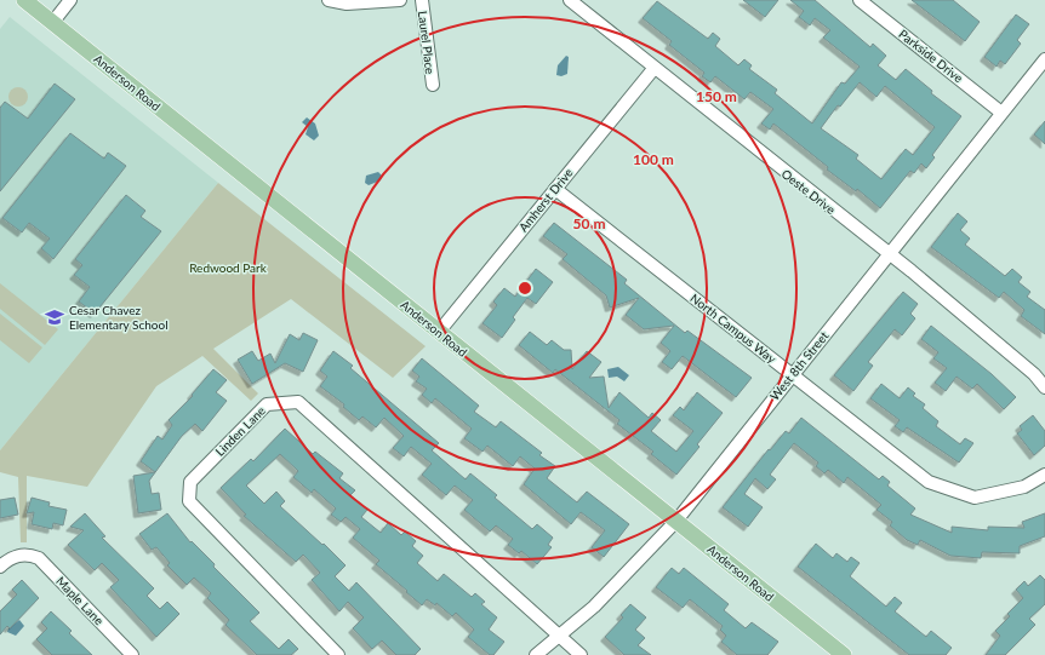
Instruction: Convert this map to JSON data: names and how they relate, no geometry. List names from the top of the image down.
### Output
{
  "streets": {
    "main road": ["Anderson Road"],
    "street": [
      "Laurel Place",
      "Parkside Drive",
      "Oeste Drive",
      "Amherst Drive",
      "North Campus Way",
      "West 8th Street",
      "Linden Lane",
      "Maple Lane"
    ]
  },
  "crossings": [
    ["Parkside Drive", "West 8th Street"],
    ["Anderson Road", "Amherst Drive"],
    ["Anderson Road", "West 8th Street"],
    ["Oeste Drive", "Amherst Drive"],
    ["Oeste Drive", "West 8th Street"],
    ["Amherst Drive", "North Campus Way"],
    ["North Campus Way", "West 8th Street"],
    ["West 8th Street", "Linden Lane"]
  ],
  "parks": ["Redwood Park"],
  "places": {
    "school or university": ["Cesar Chavez Elementary School"]
  },
  "rings": ["150 m", "100 m", "50 m"]
}
